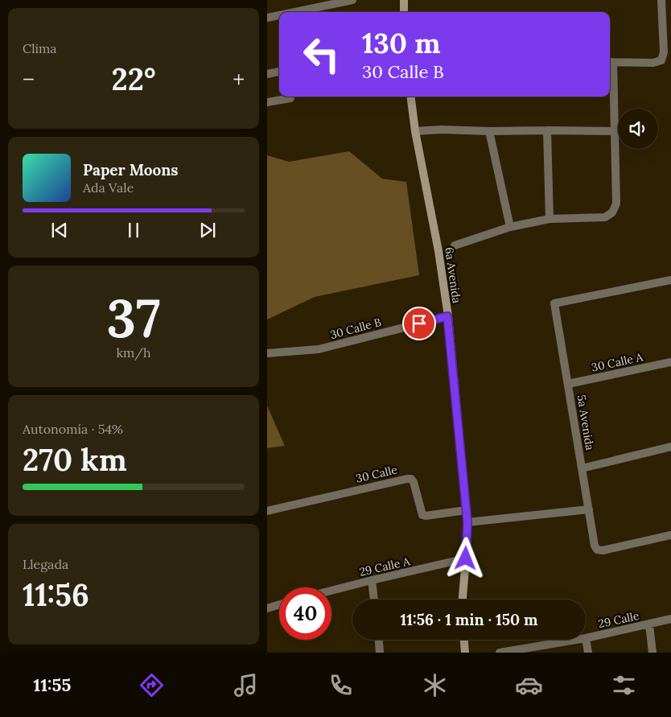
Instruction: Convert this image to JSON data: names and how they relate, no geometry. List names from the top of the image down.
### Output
{
  "streets": {
    "street": [
      "6a Avenida",
      "30 Calle B",
      "30 Calle A",
      "5a Avenida",
      "30 Calle",
      "29 Calle A",
      "29 Calle"
    ]
  },
  "crossings": [
    ["6a Avenida", "30 Calle B"],
    ["6a Avenida", "30 Calle"],
    ["6a Avenida", "29 Calle A"],
    ["30 Calle A", "5a Avenida"]
  ],
  "page": {
    "tile": [
      "Clima",
      ["37", "km/h"],
      ["Autonomía · 54%", "270 km"],
      ["Llegada", "11:56"]
    ],
    "turn": ["130 m", "30 Calle B"],
    "heat": ["−", "22°", "+"],
    "song": ["Paper Moons", "Ada Vale"],
    "limit": "40",
    "trip": "11:56 · 1 min · 150 m",
    "tabs": "11:55"
  }
}
